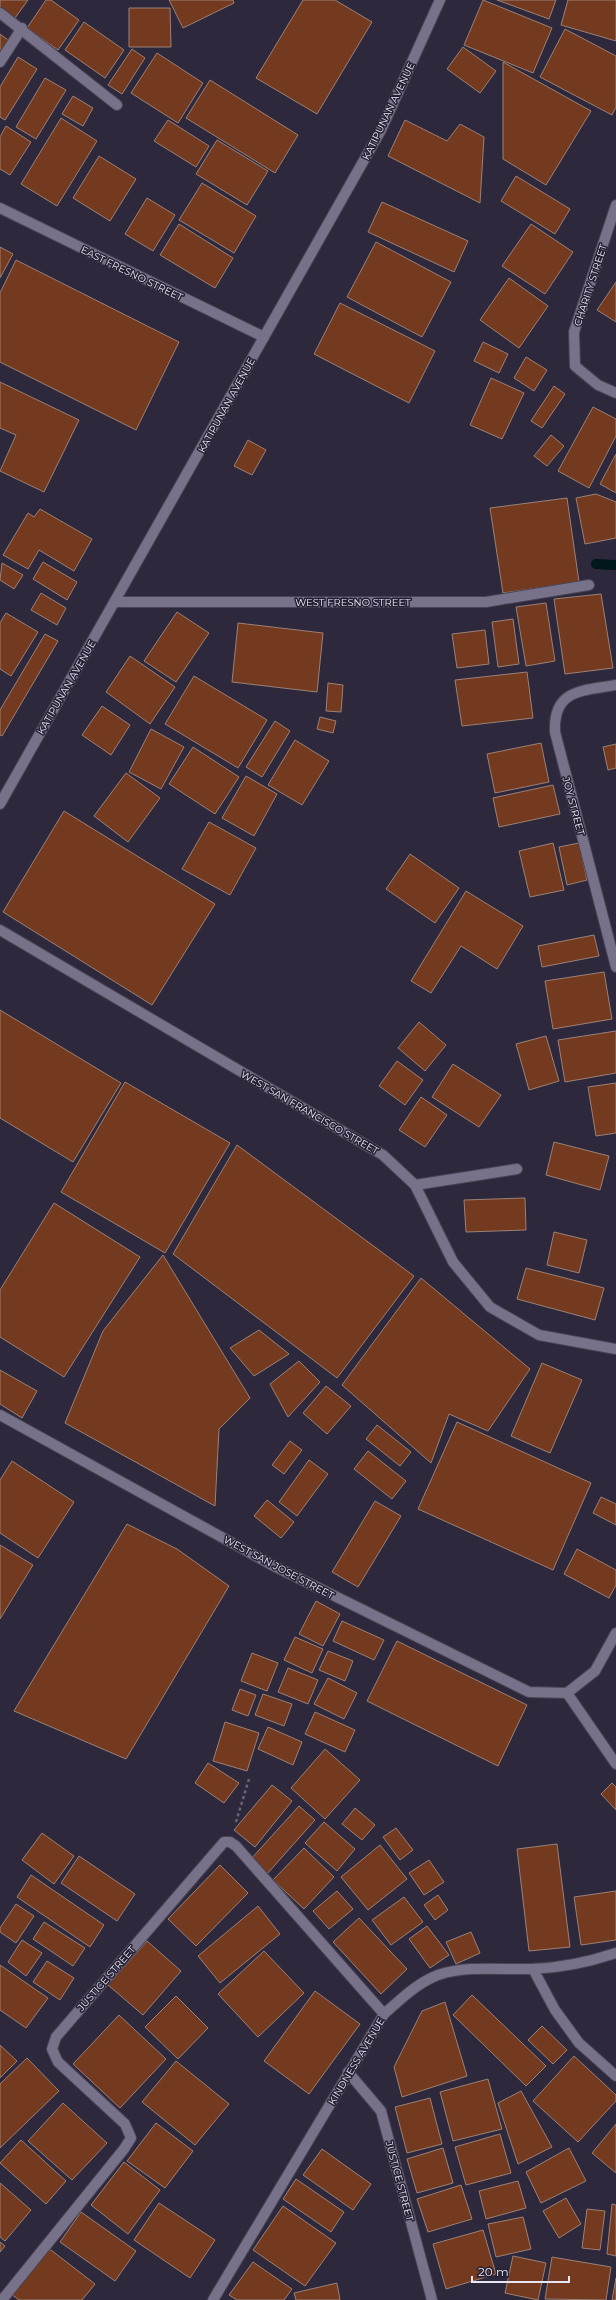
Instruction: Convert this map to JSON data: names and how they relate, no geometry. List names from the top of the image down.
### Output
{
  "streets": {
    "street": [
      "KATIPUNAN AVENUE",
      "EAST FRESNO STREET",
      "CHARITY STREET",
      "WEST FRESNO STREET",
      "JOY STREET",
      "WEST SAN FRANCISCO STREET",
      "WEST SAN JOSE STREET",
      "JUSTICE STREET",
      "KINDNESS AVENUE"
    ]
  },
  "crossings": [
    ["KATIPUNAN AVENUE", "EAST FRESNO STREET"],
    ["KATIPUNAN AVENUE", "WEST FRESNO STREET"],
    ["JUSTICE STREET", "KINDNESS AVENUE"]
  ],
  "scale_bar": "20 m"
}
